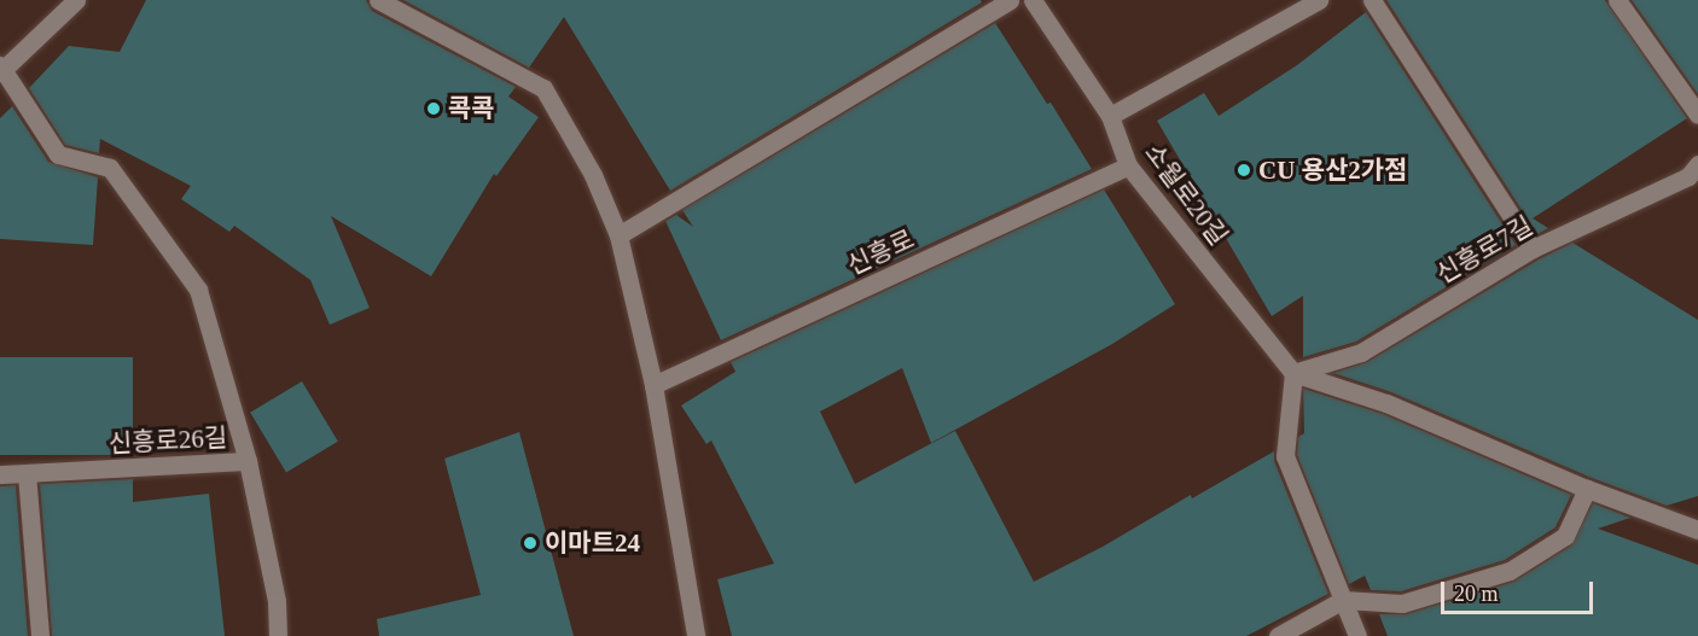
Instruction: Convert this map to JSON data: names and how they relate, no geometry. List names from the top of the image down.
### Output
{
  "streets": {
    "street": [
      "소월로20길",
      "신흥로7길",
      "신흥로",
      "신흥로26길"
    ]
  },
  "crossings": [
    ["소월로20길", "신흥로7길"],
    ["소월로20길", "신흥로"]
  ],
  "places": ["콕콕", "CU 용산2가점", "이마트24"],
  "scale_bar": "20 m"
}
